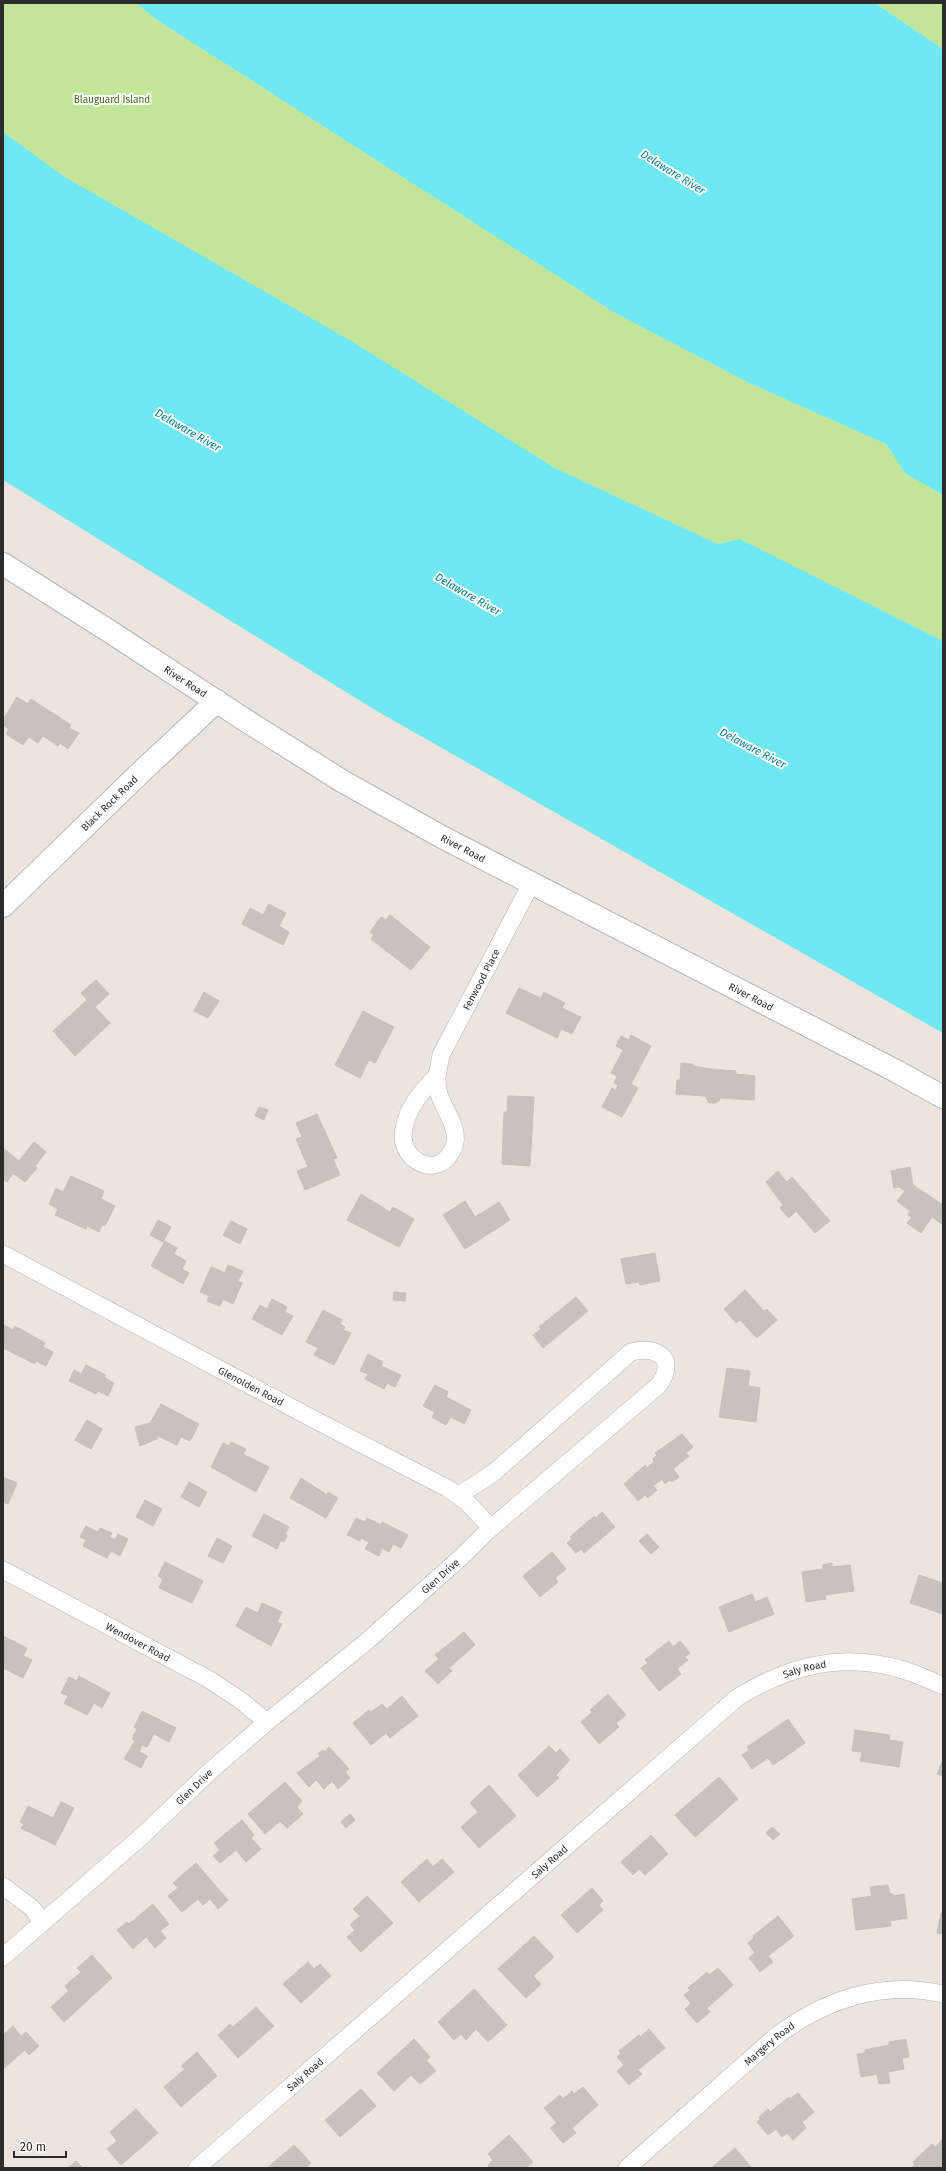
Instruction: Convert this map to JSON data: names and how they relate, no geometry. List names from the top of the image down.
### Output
{
  "streets": {
    "main road": ["River Road", "Black Rock Road"],
    "street": [
      "Fenwood Place",
      "Glenolden Road",
      "Glen Drive",
      "Wendover Road",
      "Saly Road",
      "Margery Road"
    ]
  },
  "crossings": [
    ["River Road", "Black Rock Road"],
    ["River Road", "Fenwood Place"],
    ["Glenolden Road", "Glen Drive"],
    ["Glen Drive", "Wendover Road"]
  ],
  "water": ["Delaware River"],
  "parks": ["Blauguard Island"],
  "scale_bar": "20 m"
}
